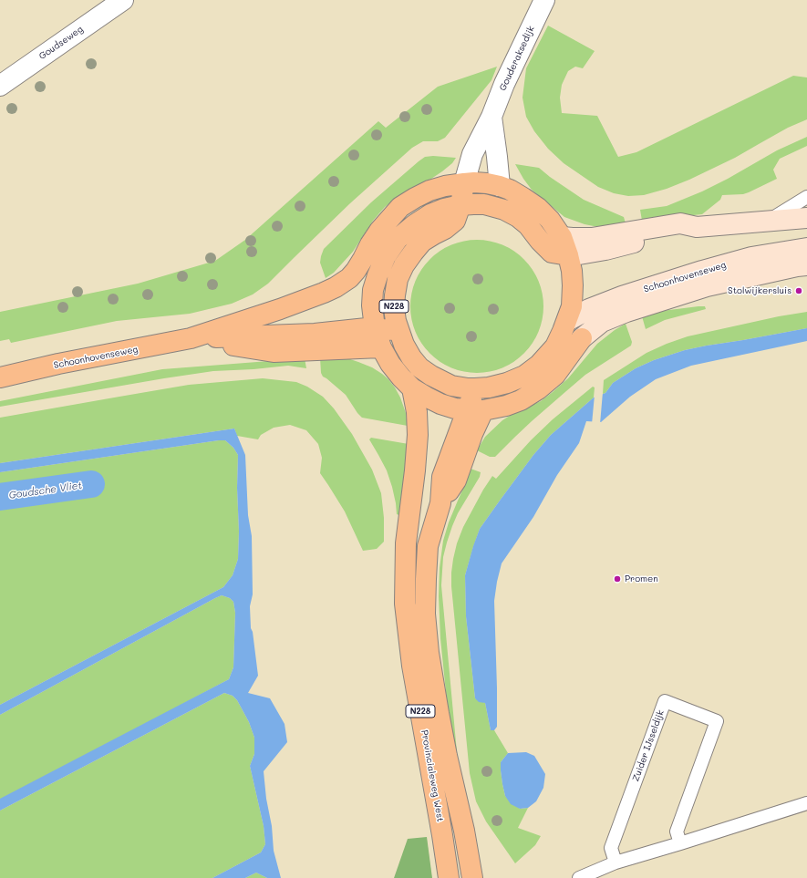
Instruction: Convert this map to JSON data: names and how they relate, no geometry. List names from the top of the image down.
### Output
{
  "streets": {
    "main road": ["Schoonhovenseweg", "N228", "Provincialeweg West"],
    "street": ["Goudseweg", "Gouderaksedijk"],
    "lane": ["Zuider IJsseldijk"]
  },
  "crossings": [
    ["Gouderaksedijk", "Schoonhovenseweg"],
    ["Gouderaksedijk", "N228"],
    ["Schoonhovenseweg", "N228"],
    ["Schoonhovenseweg", "Provincialeweg West"],
    ["N228", "Provincialeweg West"]
  ],
  "water": ["Goudsche Vliet"],
  "places": ["Stolwijkersluis", "Promen"]
}
